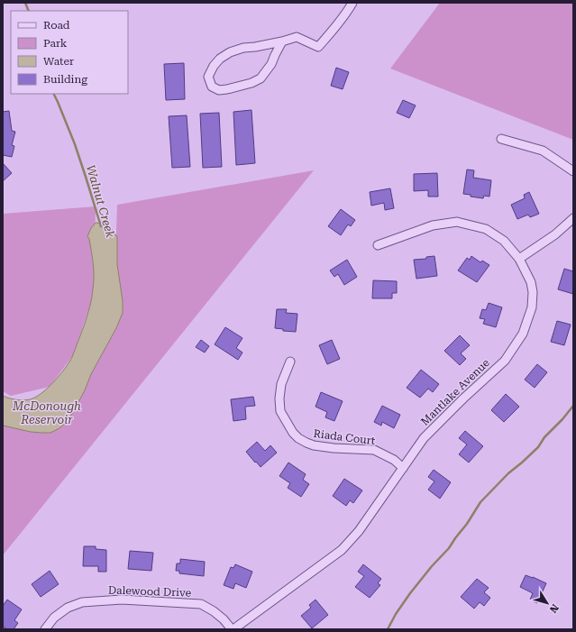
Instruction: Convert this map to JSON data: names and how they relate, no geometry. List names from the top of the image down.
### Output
{
  "streets": {
    "street": ["Mantlake Avenue", "Riada Court", "Dalewood Drive"]
  },
  "crossings": [
    ["Mantlake Avenue", "Riada Court"],
    ["Mantlake Avenue", "Dalewood Drive"]
  ],
  "water": ["Walnut Creek", "McDonough Reservoir"],
  "legend": [
    "Road",
    "Park",
    "Water",
    "Building"
  ],
  "north": "bottom right"
}
